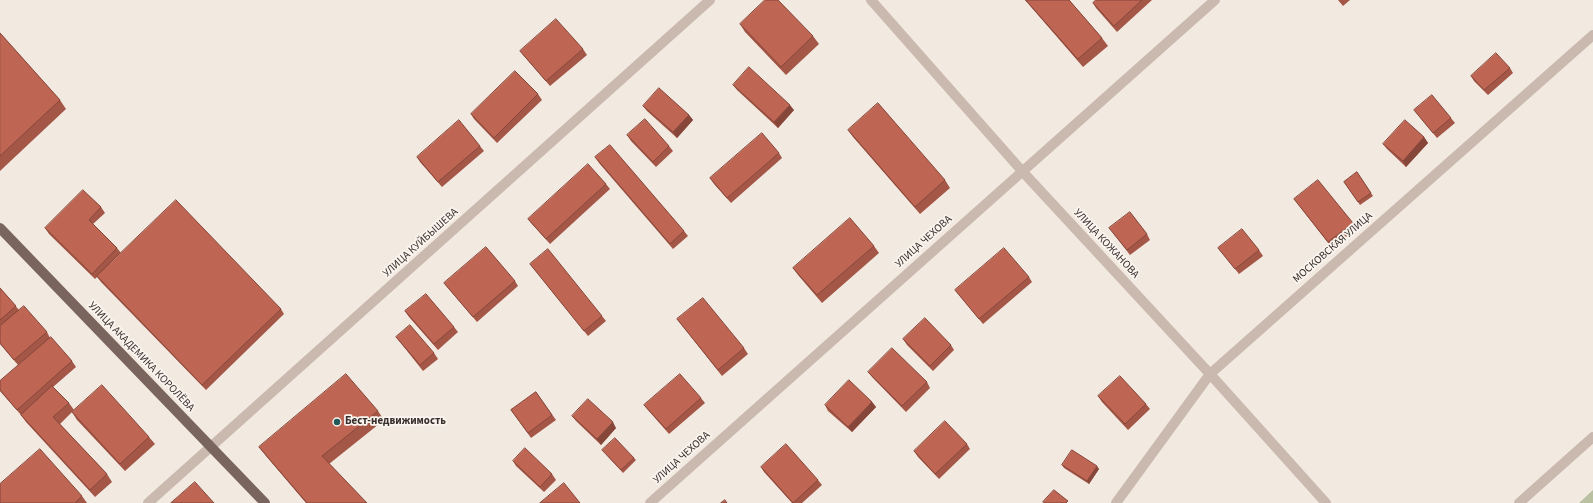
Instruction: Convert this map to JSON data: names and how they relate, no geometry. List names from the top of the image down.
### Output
{
  "streets": {
    "main road": ["УЛИЦА АКАДЕМИКА КОРОЛЁВА"],
    "street": [
      "УЛИЦА ЧЕХОВА",
      "УЛИЦА КУЙБЫШЕВА",
      "УЛИЦА КОЖАНОВА",
      "МОСКОВСКАЯ УЛИЦА"
    ]
  },
  "crossings": [
    ["УЛИЦА ЧЕХОВА", "УЛИЦА КОЖАНОВА"],
    ["УЛИЦА КУЙБЫШЕВА", "УЛИЦА АКАДЕМИКА КОРОЛЁВА"],
    ["УЛИЦА КОЖАНОВА", "МОСКОВСКАЯ УЛИЦА"]
  ],
  "places": ["Бест-недвижимость"]
}
